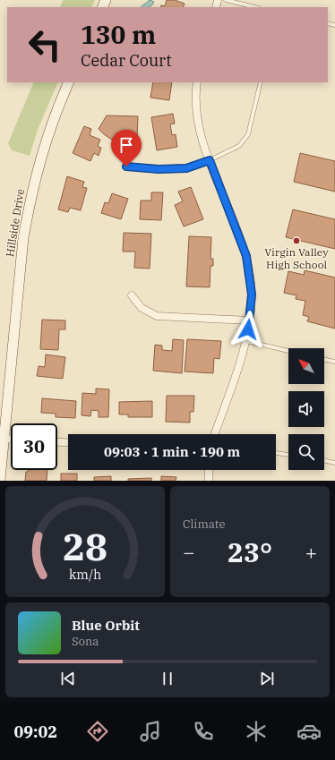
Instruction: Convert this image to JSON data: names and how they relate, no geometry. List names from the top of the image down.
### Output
{
  "streets": {
    "main road": ["Hillside Drive"]
  },
  "places": ["Virgin Valley High School"],
  "north": "top left",
  "page": {
    "turn": ["130 m", "Cedar Court"],
    "limit": "30",
    "trip": "09:03 · 1 min · 190 m",
    "tile": "Climate",
    "heat": ["−", "23°", "+"],
    "song": ["Blue Orbit", "Sona"],
    "tabs": "09:02",
    "gauge": ["28", "km/h"]
  }
}
